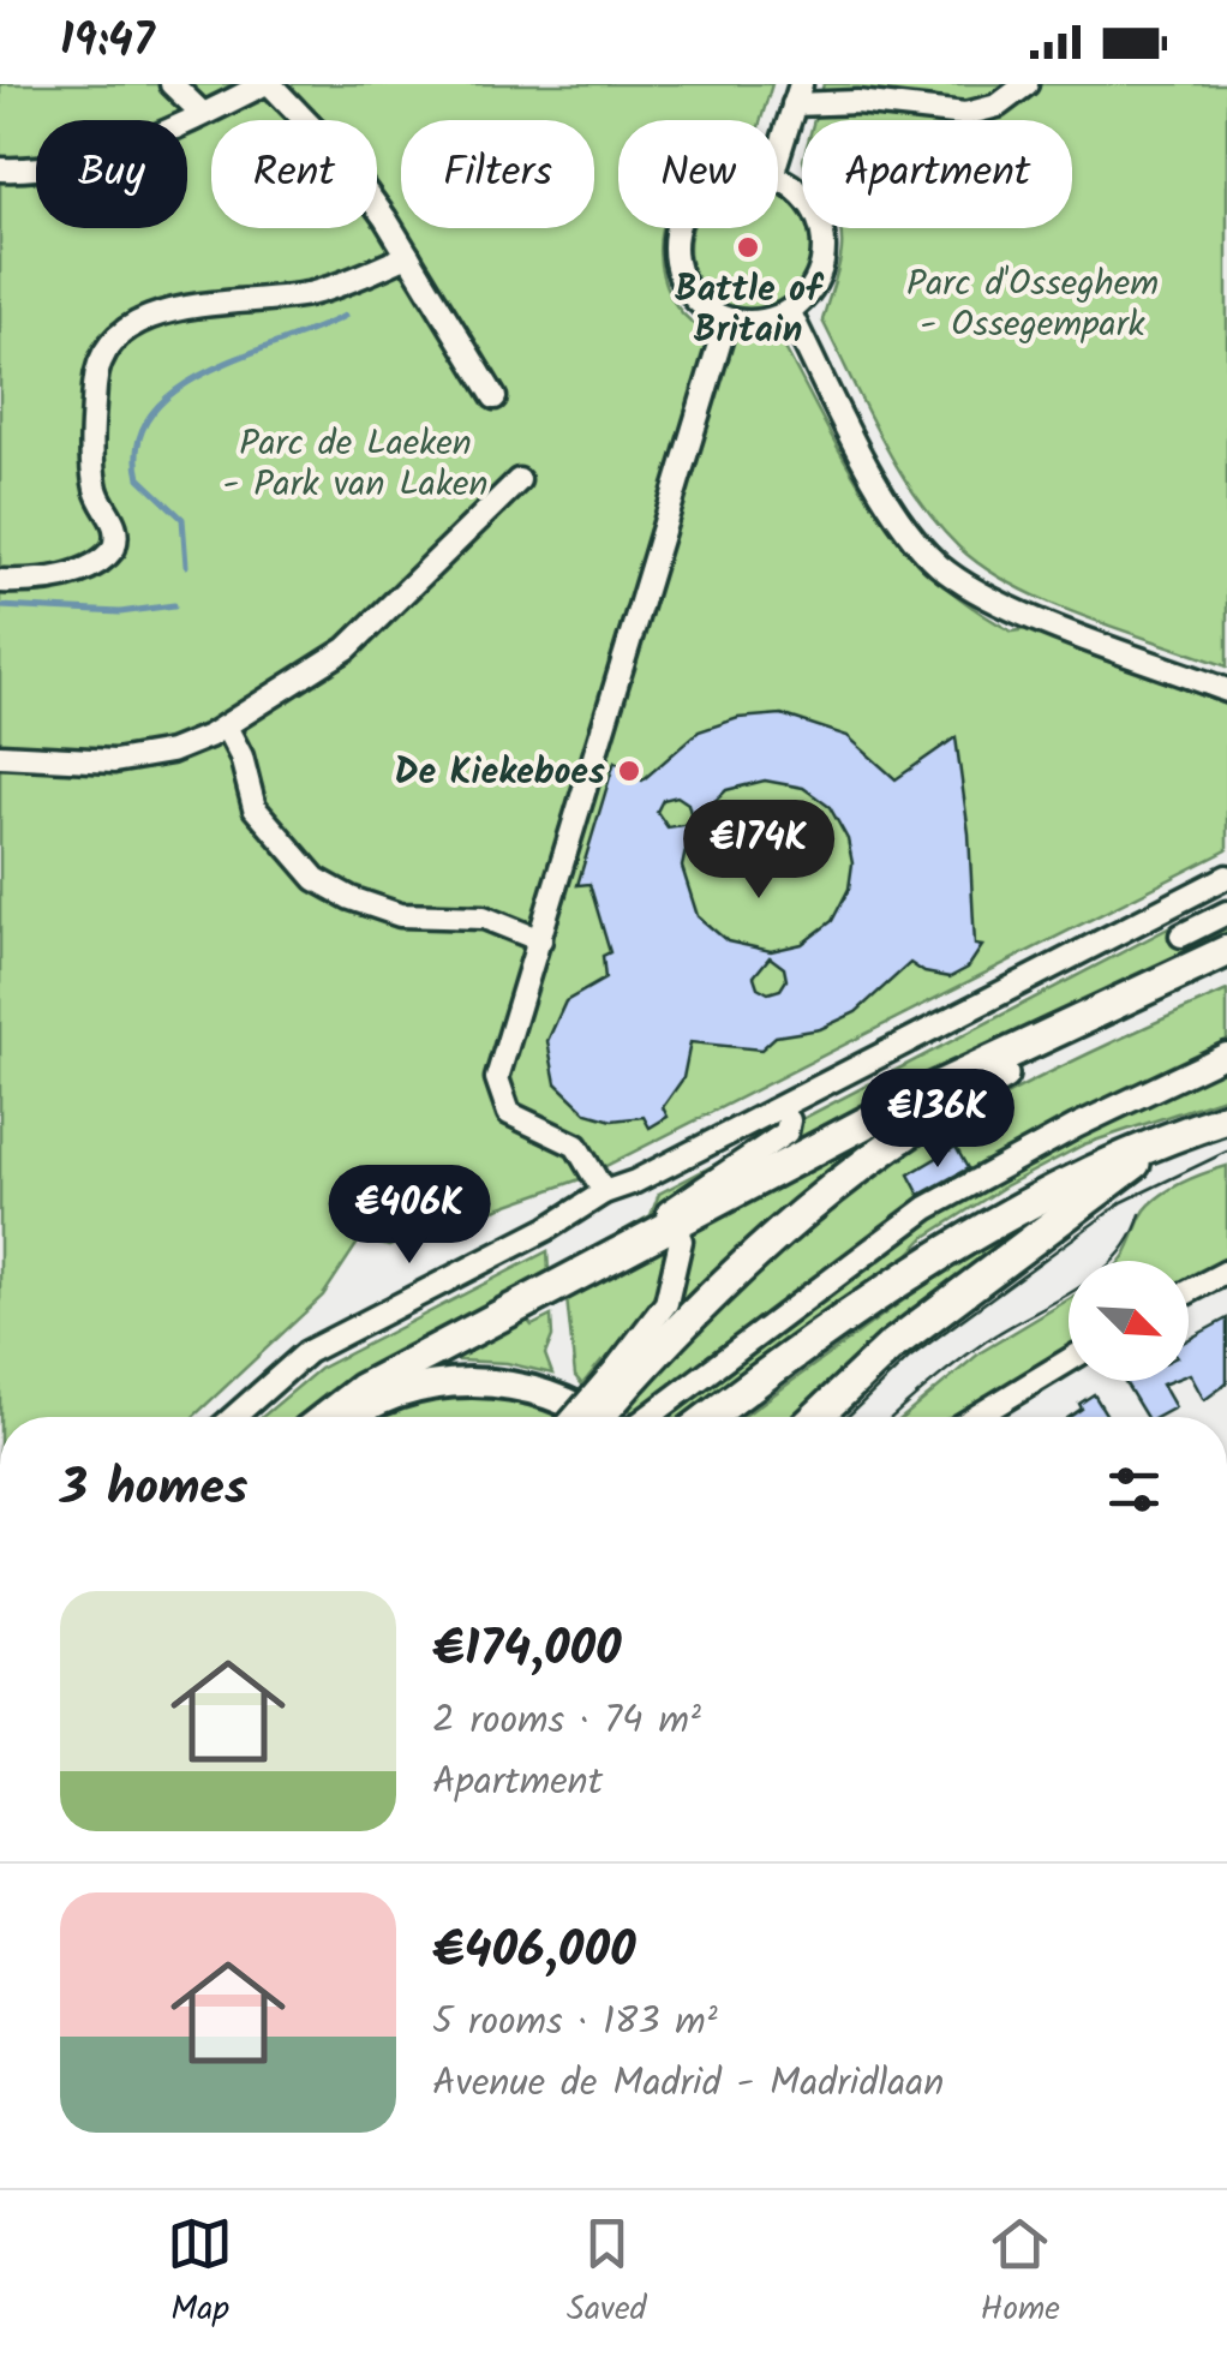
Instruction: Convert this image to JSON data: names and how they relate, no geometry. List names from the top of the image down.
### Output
{
  "parks": ["Parc d'Osseghem - Ossegempark", "Parc de Laeken - Park van Laken"],
  "places": ["Battle of Britain", "De Kiekeboes"],
  "north": "bottom right",
  "page": {
    "status": "19:47",
    "chip": [
      "Buy",
      "Rent",
      "Filters",
      "New",
      "Apartment"
    ],
    "price": ["€174K", "€136K", "€406K"],
    "heading": "3 homes",
    "list": [
      {
        "name": "€174,000",
        "note": "2 rooms · 74 m² · Apartment"
      },
      {
        "name": "€406,000",
        "note": "5 rooms · 183 m² · Avenue de Madrid - Madridlaan"
      }
    ],
    "tabs": ["Map", "Saved", "Home"]
  }
}
